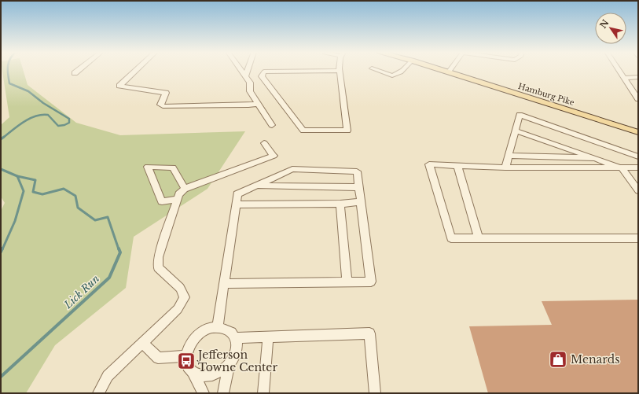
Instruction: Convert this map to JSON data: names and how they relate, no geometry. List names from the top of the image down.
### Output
{
  "streets": {
    "main road": ["Hamburg Pike"]
  },
  "water": ["Lick Run"],
  "places": {
    "shop": ["Menards"],
    "bus stop": ["Jefferson Towne Center"]
  },
  "north": "top left"
}
